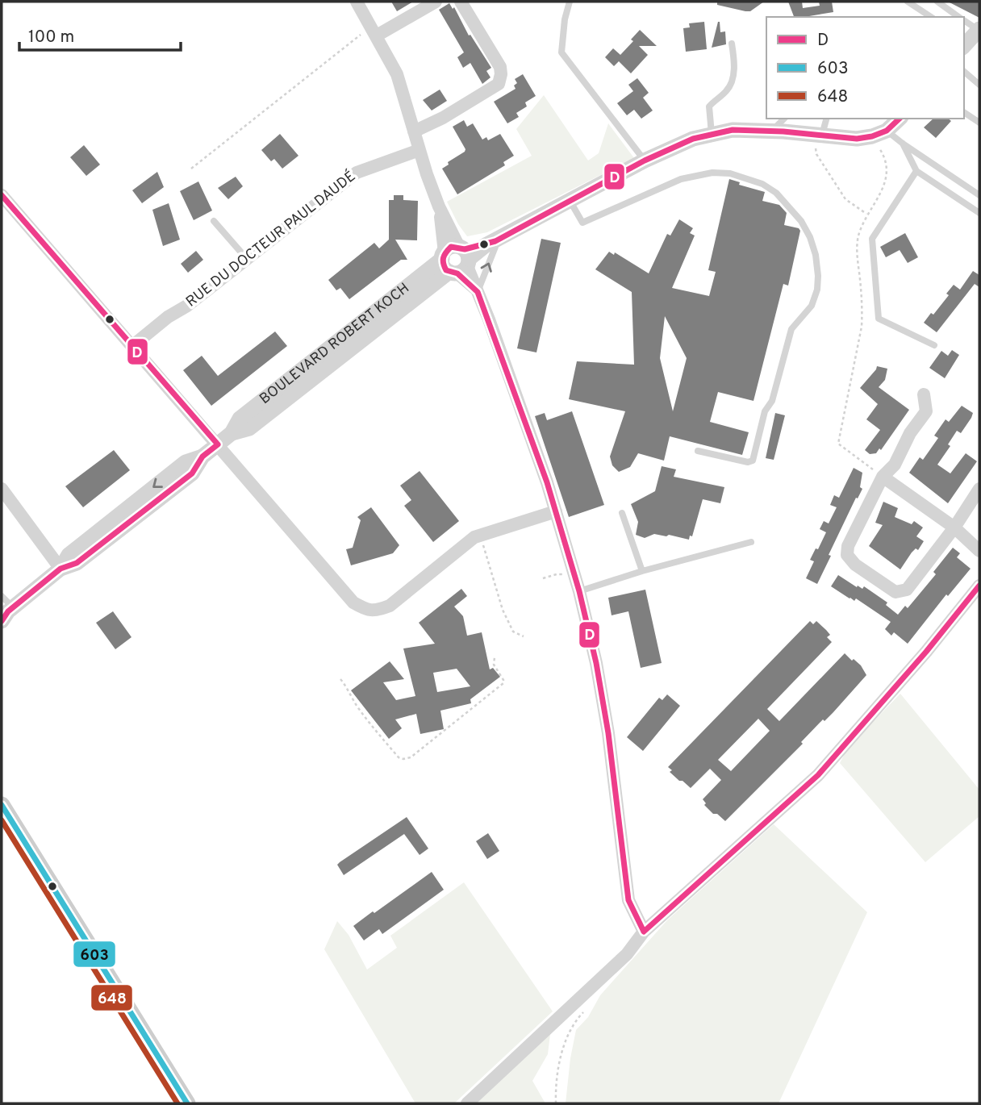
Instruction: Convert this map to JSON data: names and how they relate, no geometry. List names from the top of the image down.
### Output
{
  "streets": {
    "street": ["RUE DU DOCTEUR PAUL DAUDÉ", "BOULEVARD ROBERT KOCH"]
  },
  "lines": ["transit line D", "transit line 603", "transit line 648"],
  "legend": ["D", "603", "648"],
  "scale_bar": "100 m"
}
